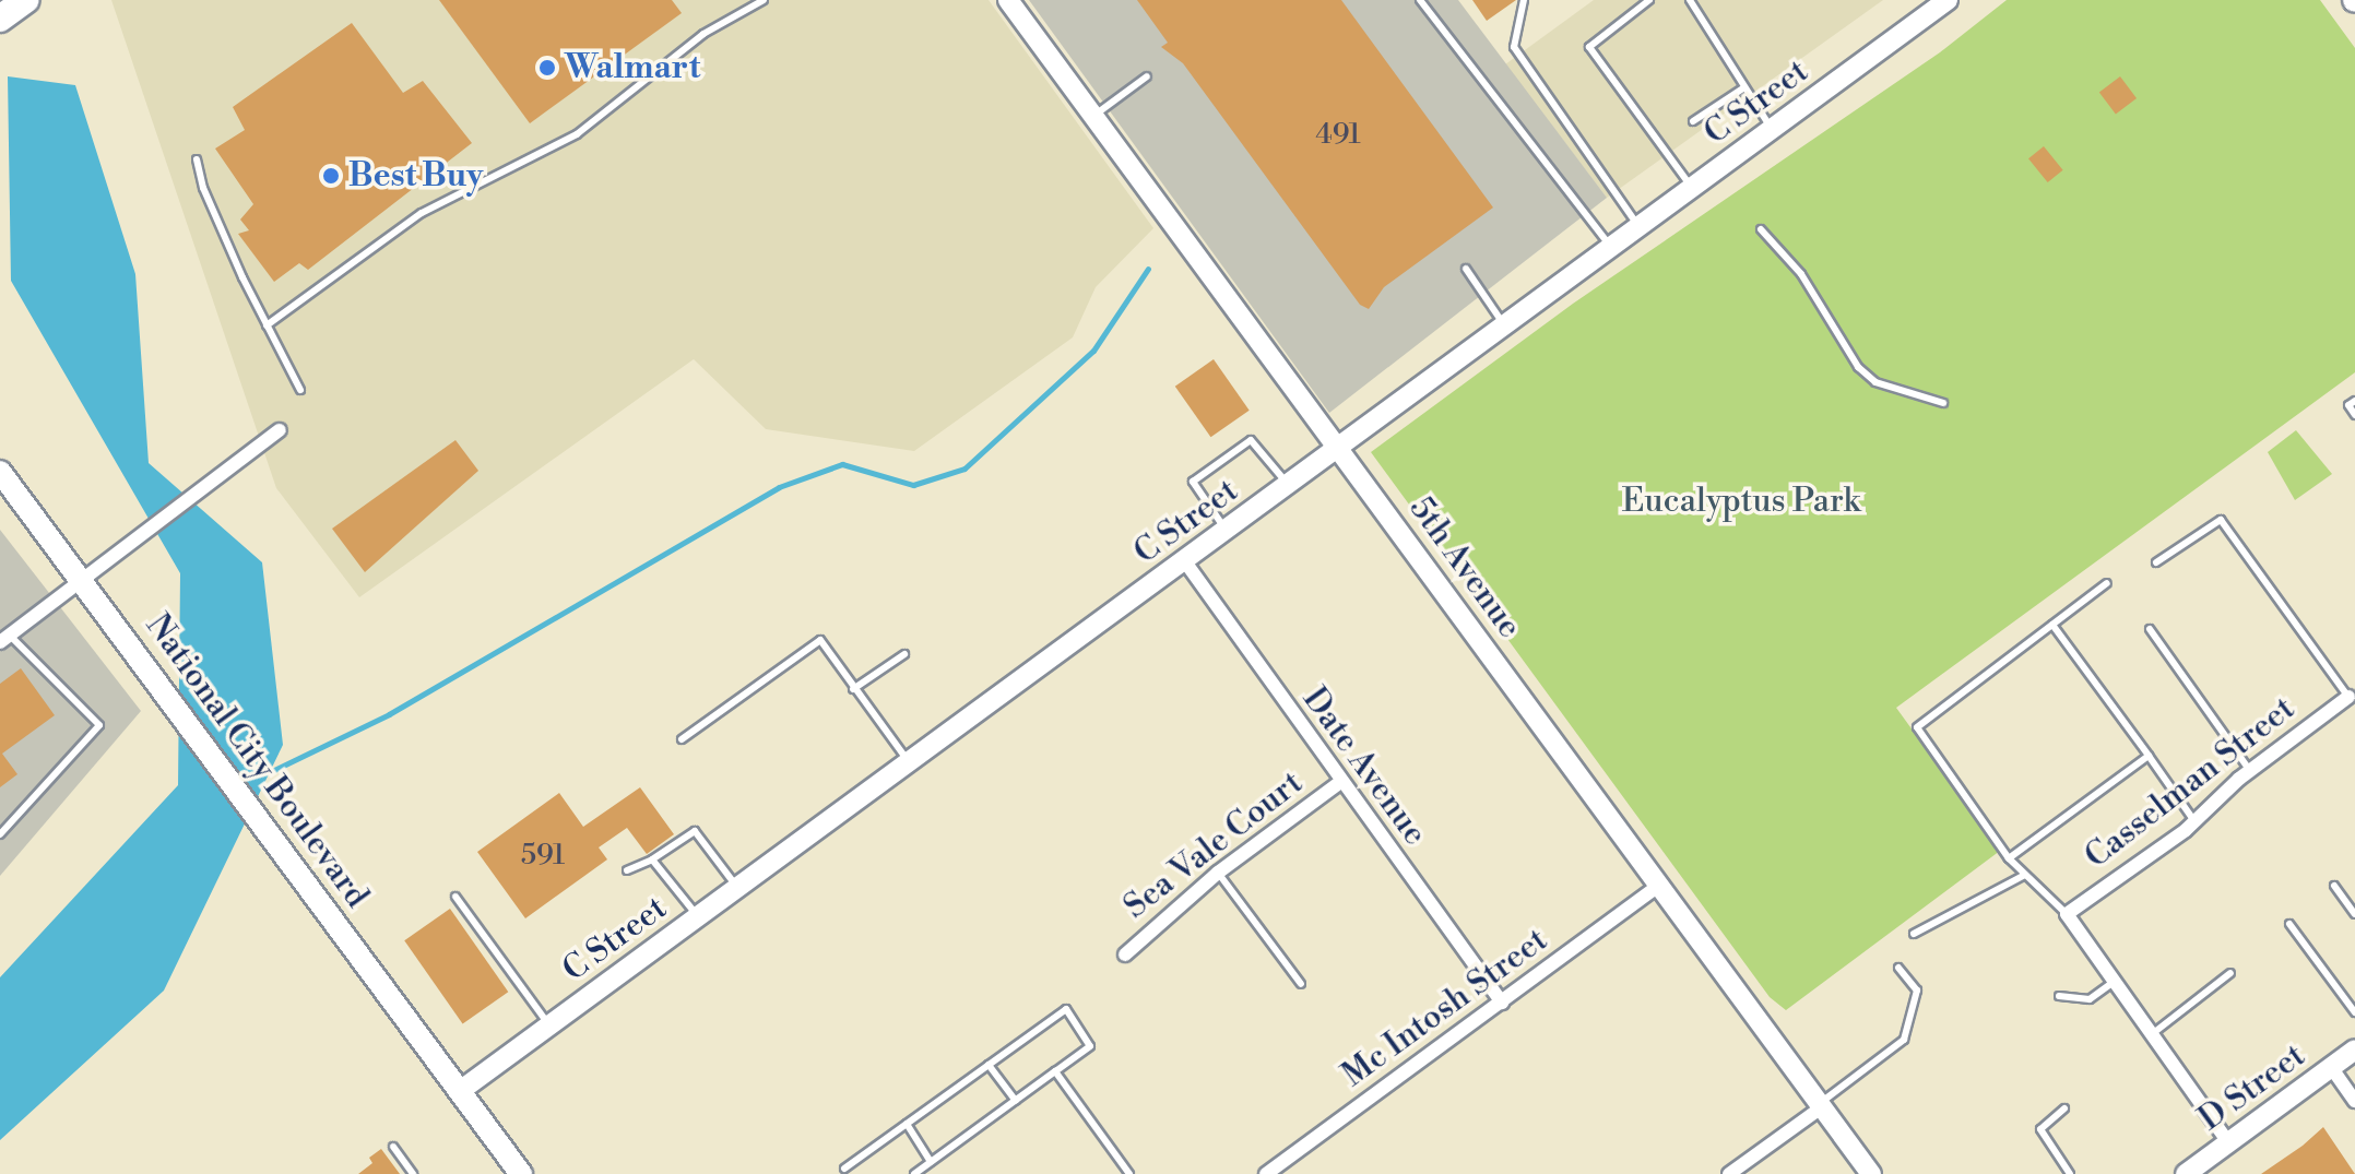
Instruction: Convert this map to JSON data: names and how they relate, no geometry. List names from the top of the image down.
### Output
{
  "streets": {
    "main road": [
      "C Street",
      "5th Avenue",
      "National City Boulevard",
      "D Street"
    ],
    "street": [
      "Date Avenue",
      "Casselman Street",
      "Sea Vale Court",
      "Mc Intosh Street"
    ]
  },
  "crossings": [
    ["C Street", "5th Avenue"],
    ["C Street", "National City Boulevard"],
    ["C Street", "Date Avenue"],
    ["5th Avenue", "Mc Intosh Street"],
    ["Date Avenue", "Sea Vale Court"],
    ["Date Avenue", "Mc Intosh Street"]
  ],
  "parks": ["Eucalyptus Park"],
  "places": ["Walmart", "Best Buy"],
  "house_numbers": ["491", "591"]
}
